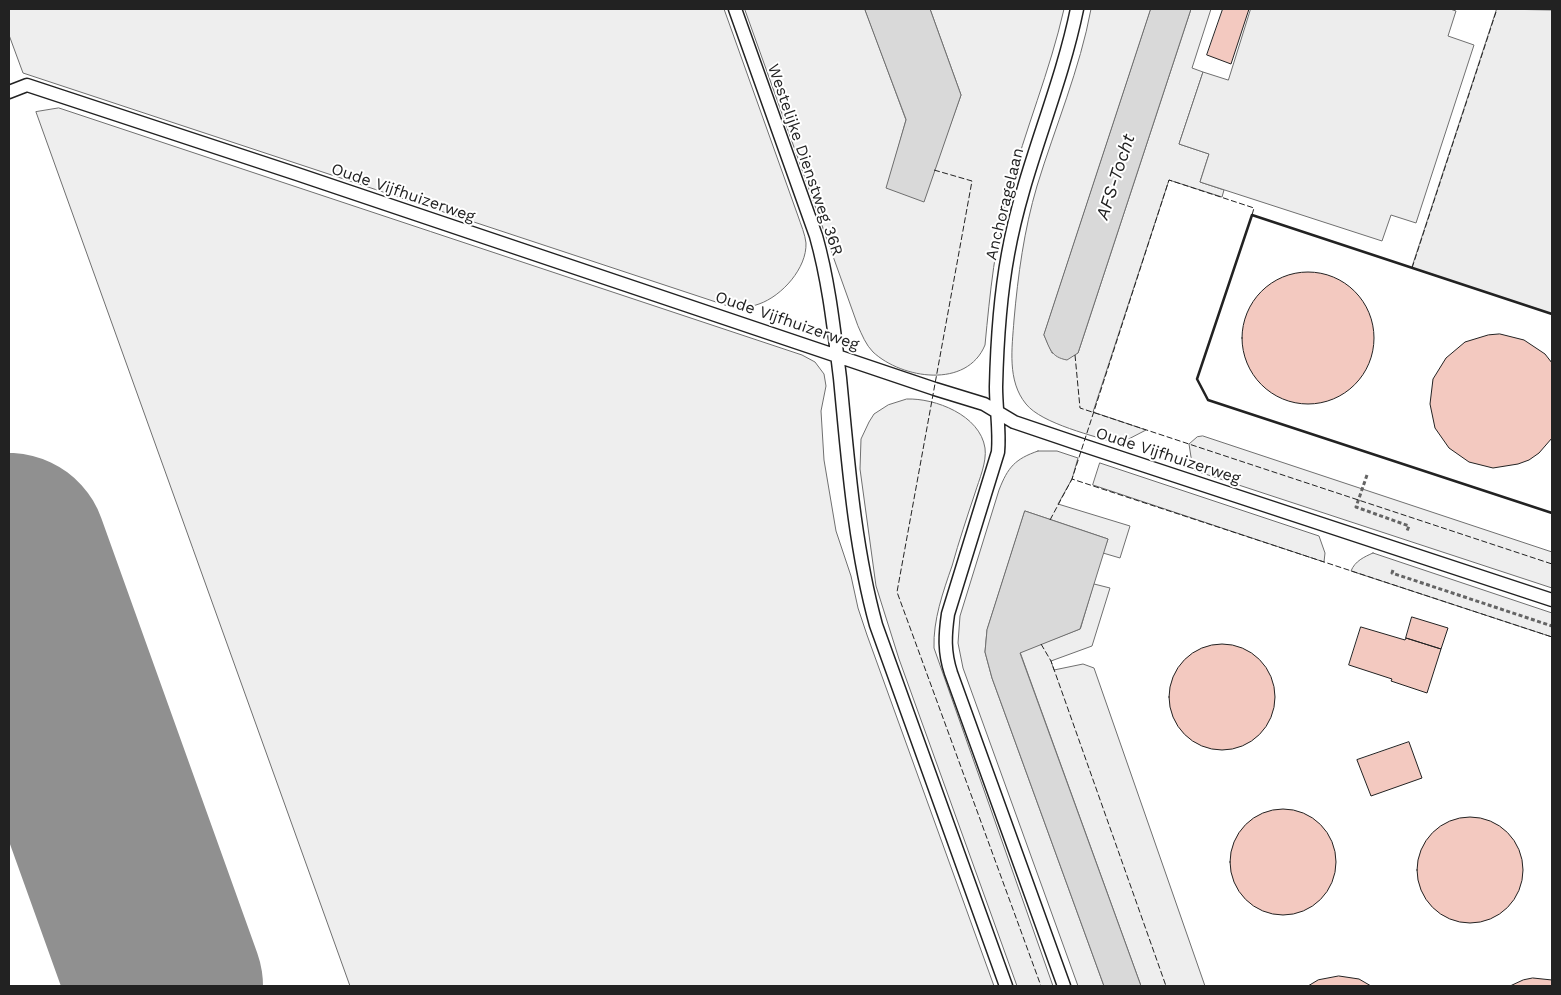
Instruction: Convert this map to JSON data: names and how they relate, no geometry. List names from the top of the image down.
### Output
{
  "streets": {
    "lane": ["Westelijke Dienstweg 36R", "Oude Vijfhuizerweg", "Anchoragelaan"]
  },
  "crossings": [
    ["Westelijke Dienstweg 36R", "Oude Vijfhuizerweg"],
    ["Oude Vijfhuizerweg", "Anchoragelaan"]
  ],
  "water": ["AFS-Tocht"]
}
